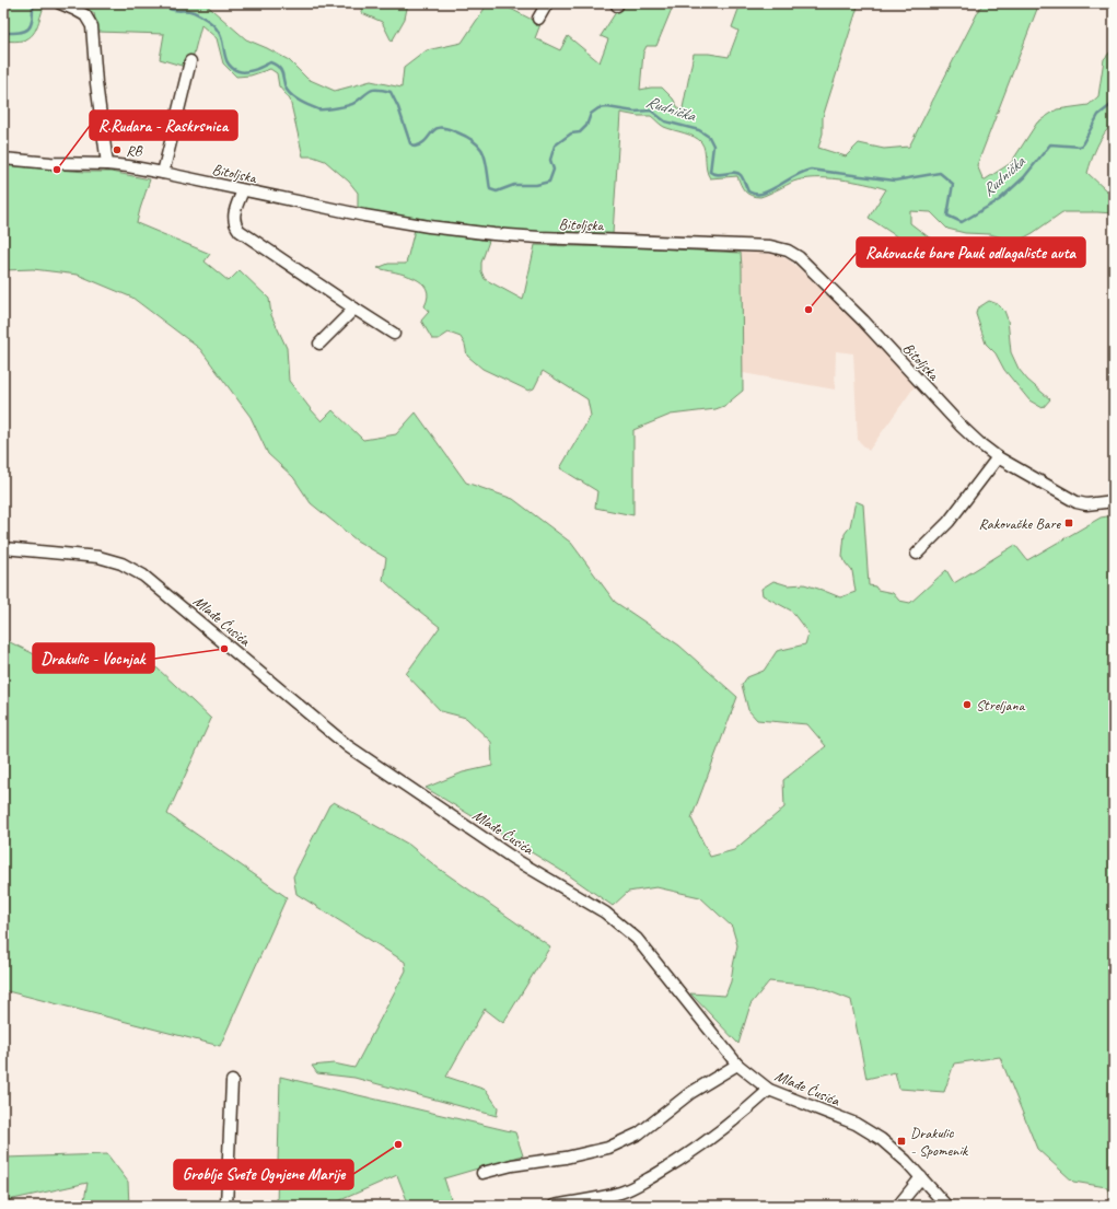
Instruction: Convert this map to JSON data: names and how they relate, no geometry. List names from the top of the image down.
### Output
{
  "streets": {
    "street": ["Bitoljska", "Mlađe Ćusića"]
  },
  "water": ["Rudnička"],
  "places": {
    "other": [
      "RB",
      "R.Rudara - Raskrsnica",
      "Rakovacke bare Pauk odlagaliste auta",
      "Drakulic - Vocnjak",
      "Streljana",
      "Groblje Svete Ognjene Marije"
    ],
    "transit": ["Rakovačke Bare", "Drakulic - Spomenik"]
  }
}
